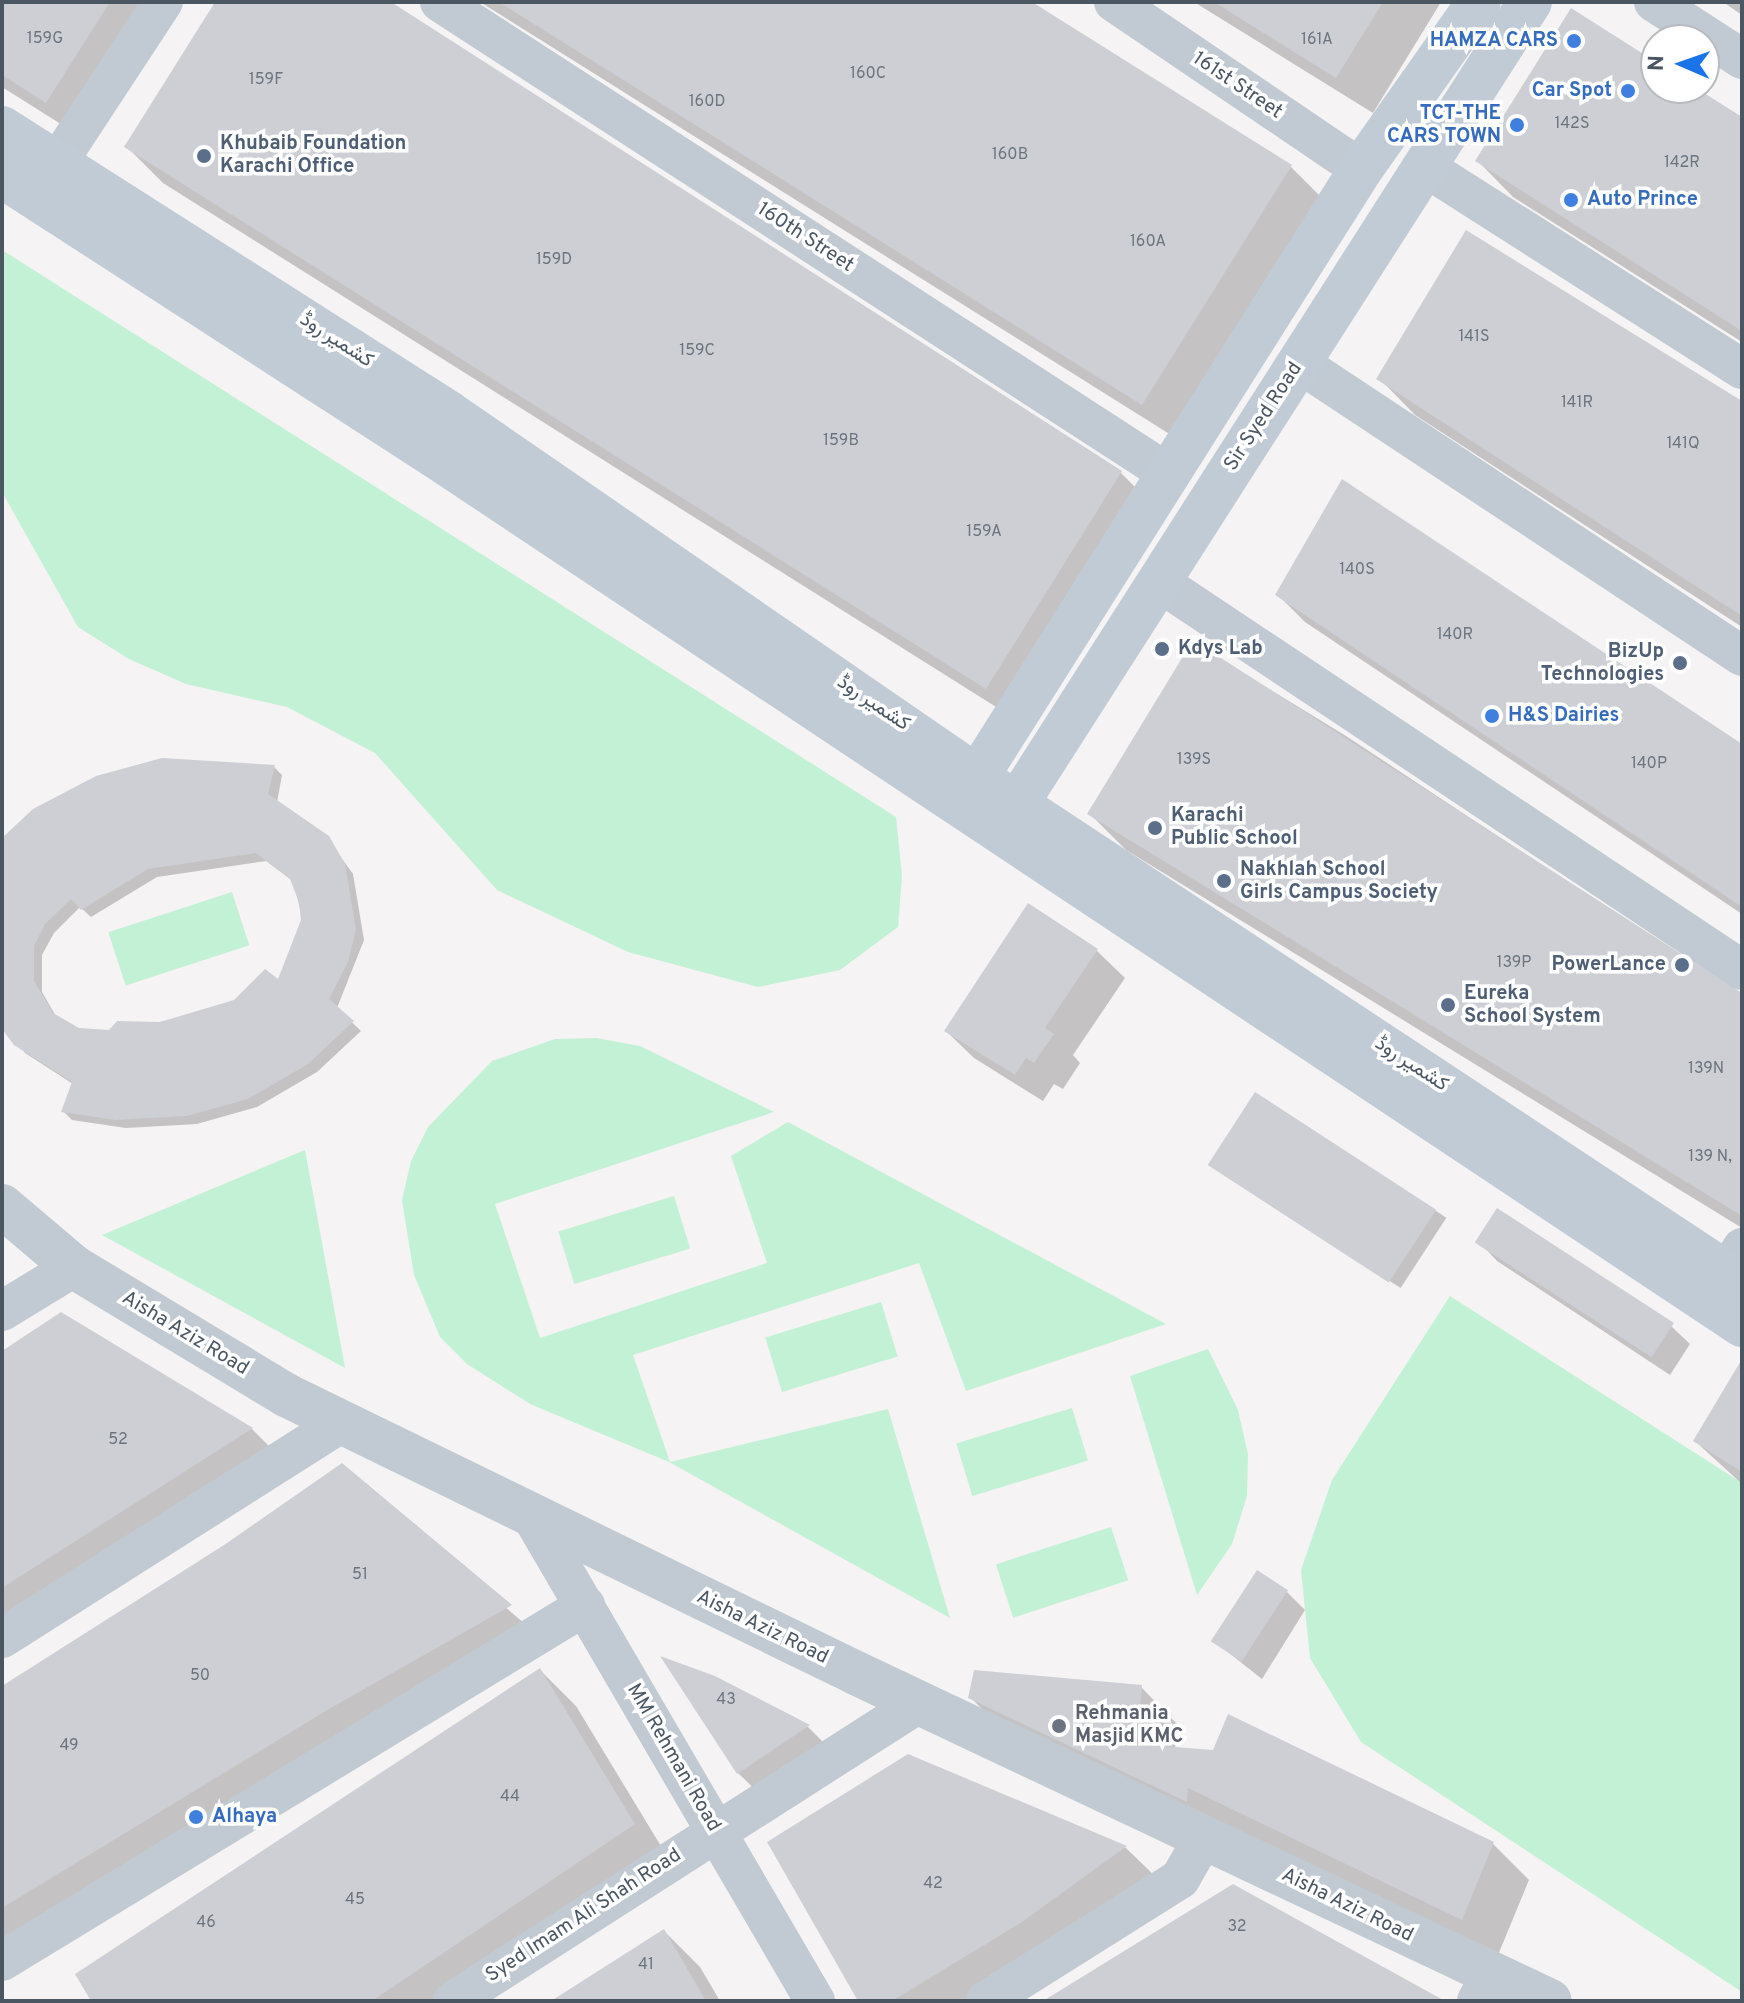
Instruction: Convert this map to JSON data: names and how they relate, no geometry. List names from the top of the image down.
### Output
{
  "streets": {
    "main road": ["کشمیر روڈ", "Sir Syed Road"],
    "street": [
      "161st Street",
      "160th Street",
      "Aisha Aziz Road",
      "MM Rehmani Road",
      "Syed Imam Ali Shah Road"
    ]
  },
  "crossings": [
    ["کشمیر روڈ", "Sir Syed Road"],
    ["Aisha Aziz Road", "MM Rehmani Road"],
    ["Aisha Aziz Road", "Syed Imam Ali Shah Road"],
    ["MM Rehmani Road", "Syed Imam Ali Shah Road"]
  ],
  "places": [
    "HAMZA CARS",
    "Car Spot",
    "TCT-THE CARS TOWN",
    "Khubaib Foundation Karachi Office",
    "Auto Prince",
    "Kdys Lab",
    "BizUp Technologies",
    "H&S Dairies",
    "Karachi Public School",
    "Nakhlah School Girls Campus Society",
    "PowerLance",
    "Eureka School System",
    "Rehmania Masjid KMC",
    "Alhaya"
  ],
  "house_numbers": [
    "159G",
    "161A",
    "160C",
    "159F",
    "160D",
    "142S",
    "160B",
    "142R",
    "160A",
    "159D",
    "141S",
    "159C",
    "141R",
    "159B",
    "141Q",
    "159A",
    "140S",
    "140R",
    "139S",
    "140P",
    "139P",
    "139N",
    "139 N,",
    "52",
    "51",
    "50",
    "43",
    "49",
    "44",
    "42",
    "45",
    "46",
    "32",
    "41"
  ],
  "north": "left"
}
